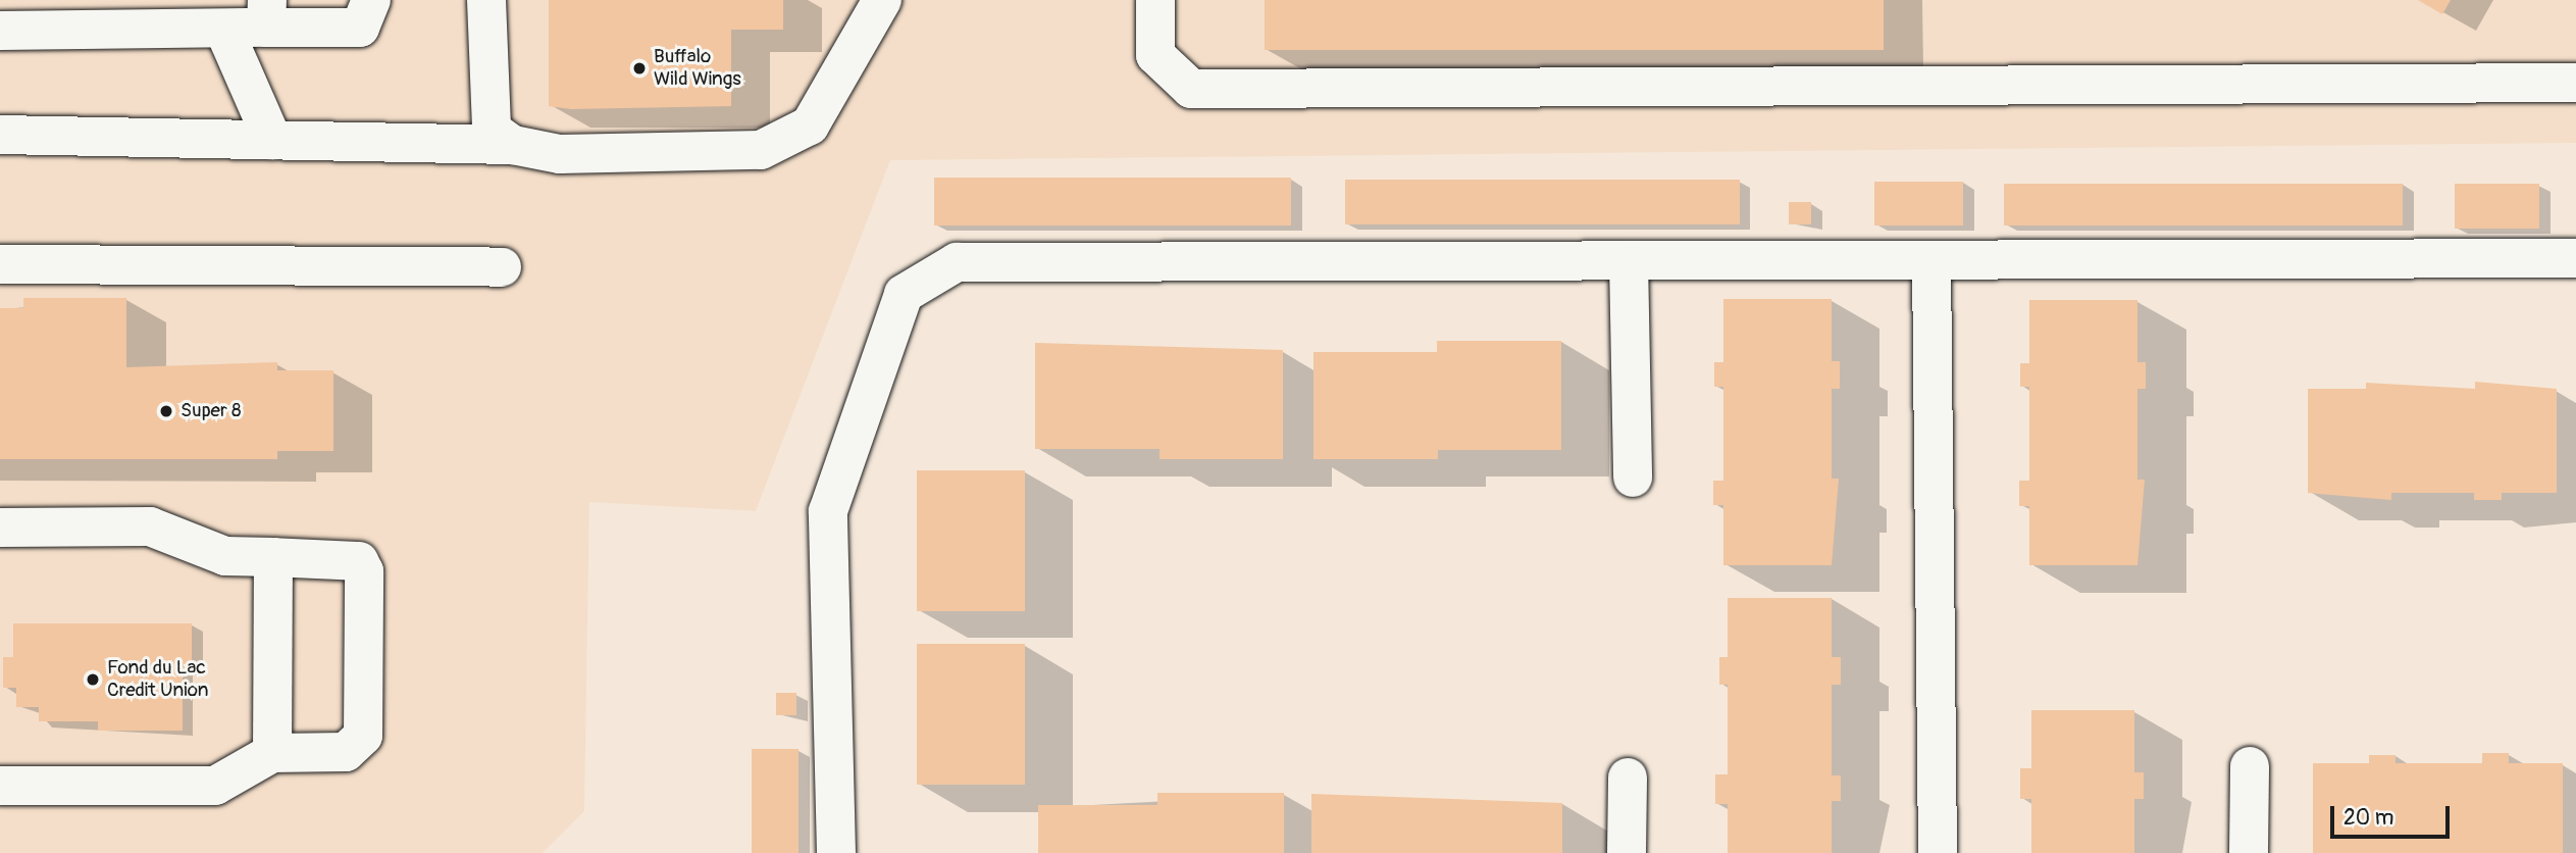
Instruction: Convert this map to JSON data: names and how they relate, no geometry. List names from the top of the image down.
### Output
{
  "places": ["Buffalo Wild Wings", "Super 8", "Fond du Lac Credit Union"],
  "scale_bar": "20 m"
}
